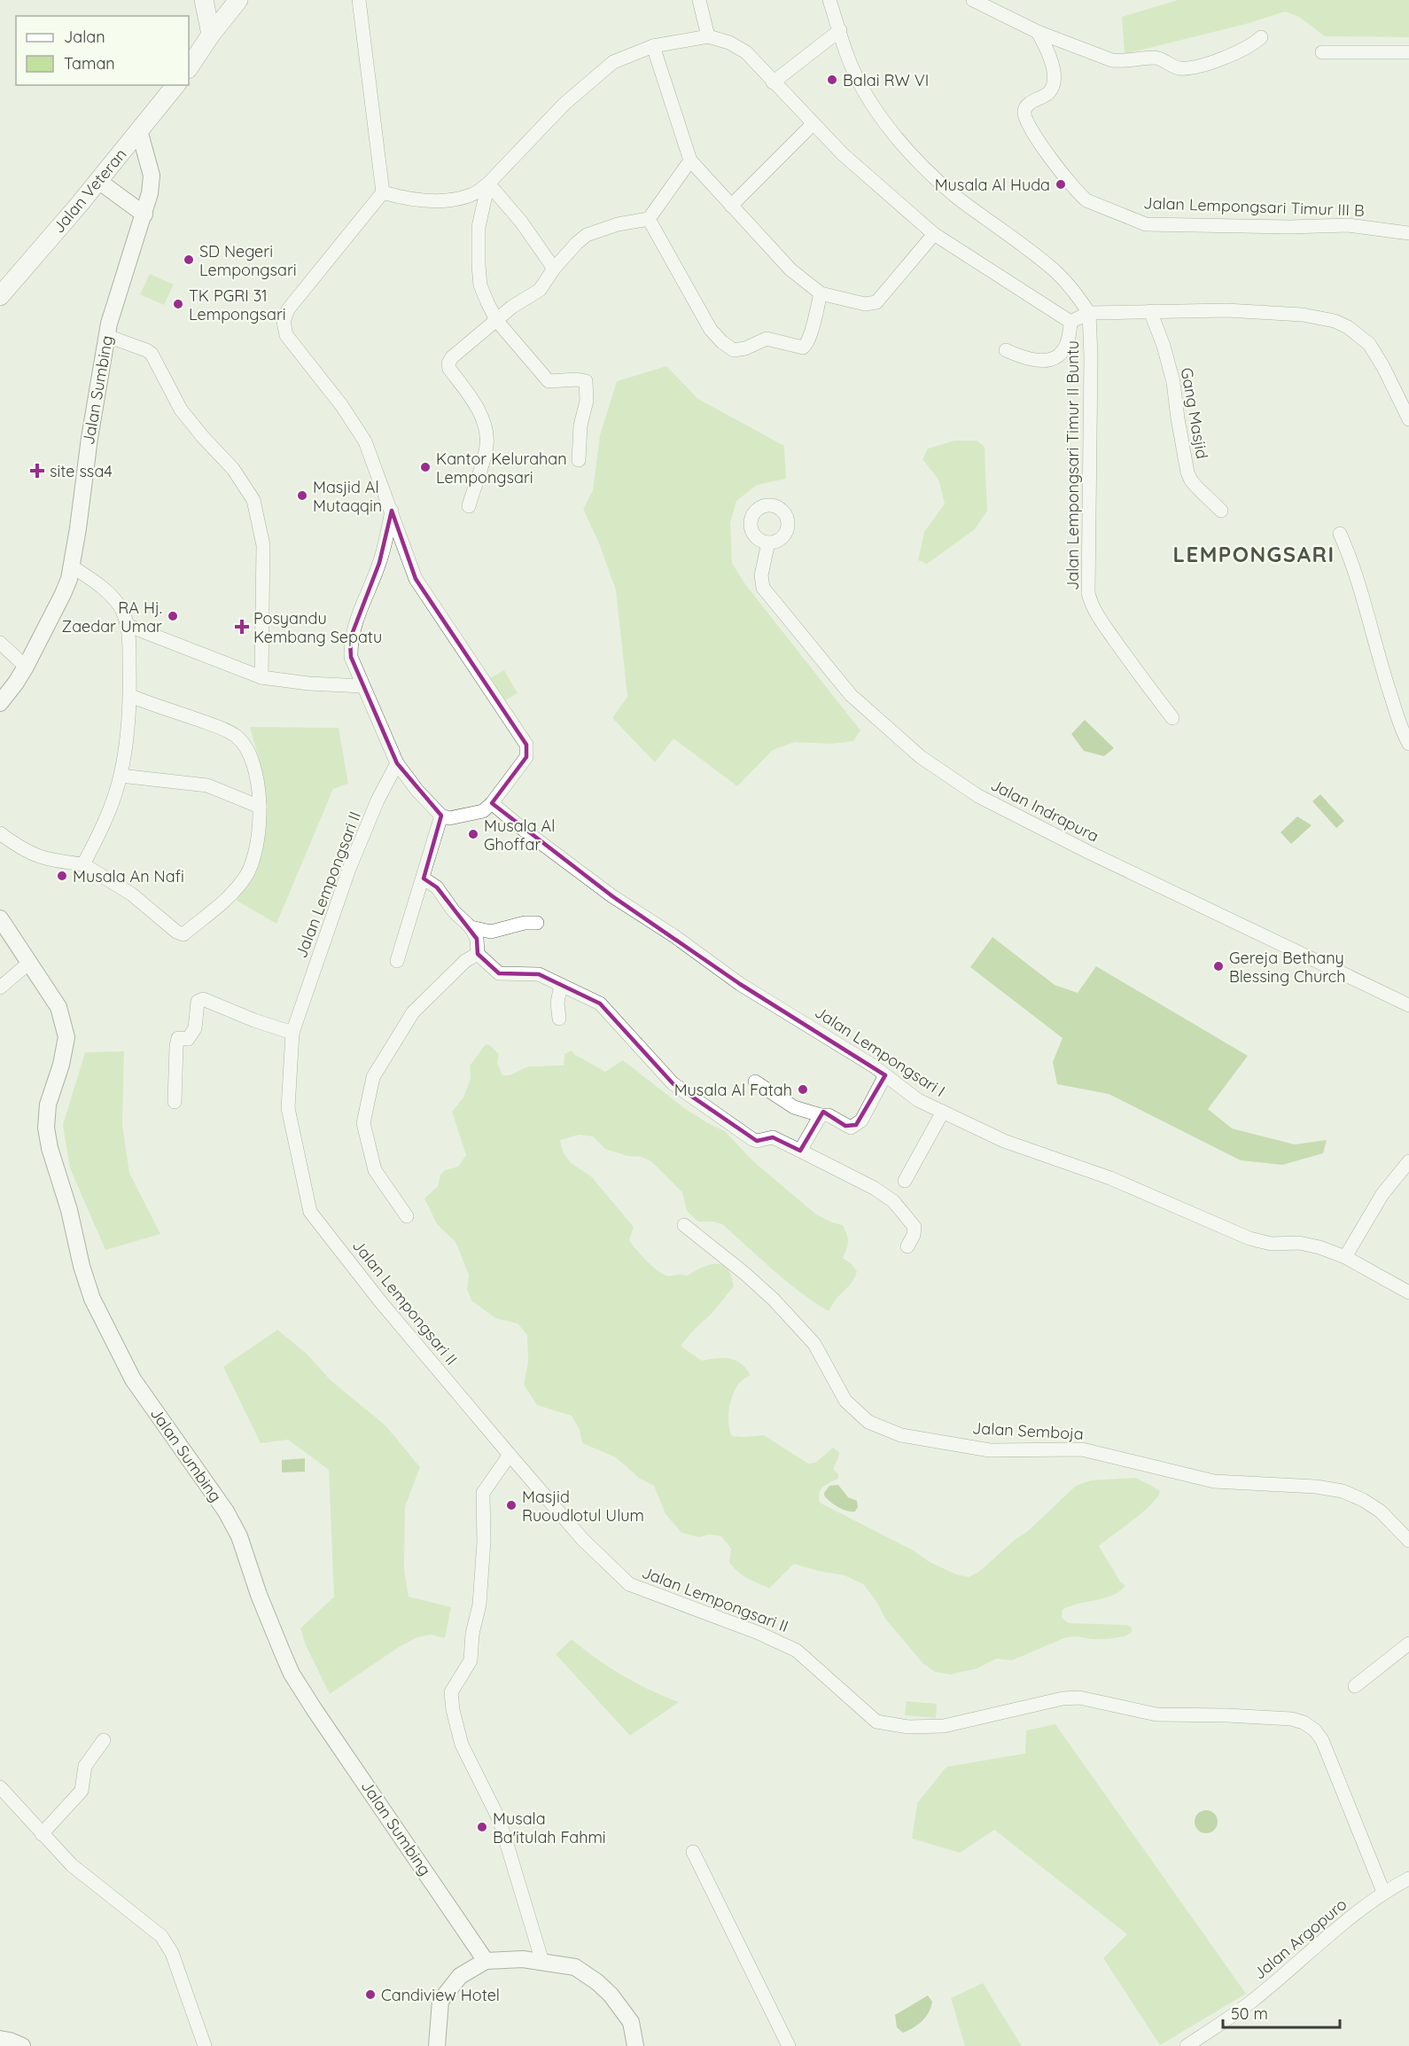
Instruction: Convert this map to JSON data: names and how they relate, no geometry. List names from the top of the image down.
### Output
{
  "streets": {
    "main road": ["Jalan Veteran"],
    "street": [
      "Jalan Lempongsari Timur III B",
      "Jalan Sumbing",
      "Gang Masjid",
      "Jalan Lempongsari Timur II Buntu",
      "Jalan Indrapura",
      "Jalan Lempongsari II",
      "Jalan Lempongsari I",
      "Jalan Semboja",
      "Jalan Argopuro"
    ]
  },
  "crossings": [
    ["Jalan Veteran", "Jalan Sumbing"],
    ["Jalan Lempongsari II", "Jalan Argopuro"]
  ],
  "districts": ["LEMPONGSARI"],
  "places": {
    "other": [
      "Balai RW VI",
      "Musala Al Huda",
      "SD Negeri Lempongsari",
      "TK PGRI 31 Lempongsari",
      "Kantor Kelurahan Lempongsari",
      "Masjid Al Mutaqqin",
      "RA Hj. Zaedar Umar",
      "Musala Al Ghoffar",
      "Musala An Nafi",
      "Gereja Bethany Blessing Church",
      "Musala Al Fatah",
      "Masjid Ruoudlotul Ulum",
      "Musala Ba'itulah Fahmi",
      "Candiview Hotel"
    ],
    "health": ["site ssa4", "Posyandu Kembang Sepatu"]
  },
  "legend": ["Jalan", "Taman"],
  "scale_bar": "50 m"
}
